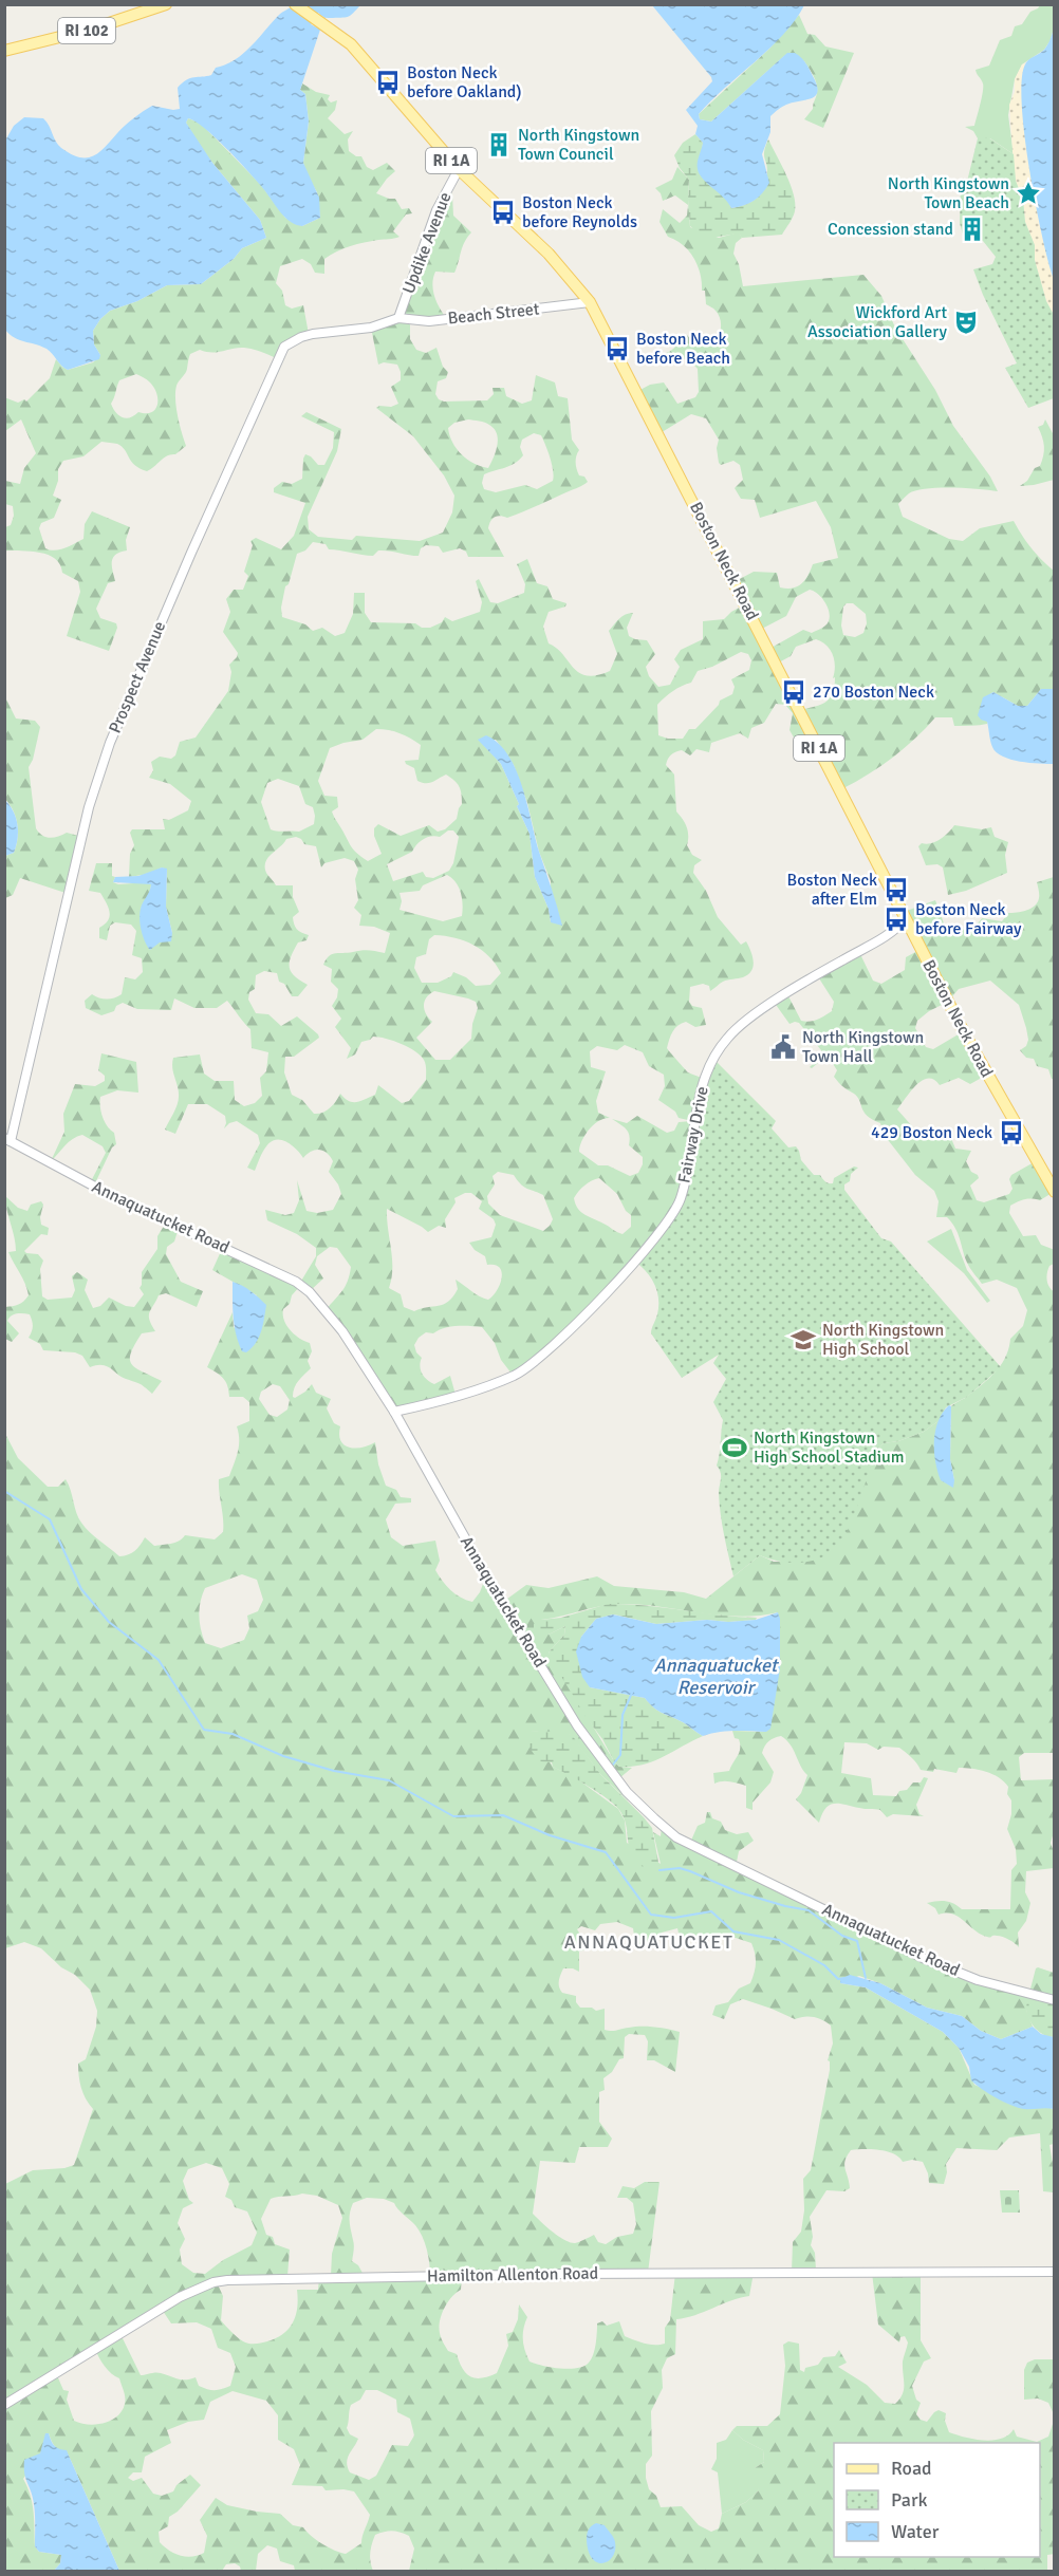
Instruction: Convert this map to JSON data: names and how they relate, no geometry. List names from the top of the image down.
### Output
{
  "streets": {
    "main road": ["RI 102", "RI 1A", "Boston Neck Road"],
    "street": [
      "Updike Avenue",
      "Beach Street",
      "Prospect Avenue",
      "Fairway Drive",
      "Annaquatucket Road",
      "Hamilton Allenton Road"
    ]
  },
  "crossings": [
    ["Updike Avenue", "Beach Street"],
    ["Updike Avenue", "Boston Neck Road"],
    ["Updike Avenue", "Prospect Avenue"],
    ["Beach Street", "Boston Neck Road"],
    ["Beach Street", "Prospect Avenue"],
    ["Boston Neck Road", "Fairway Drive"],
    ["Prospect Avenue", "Annaquatucket Road"],
    ["Fairway Drive", "Annaquatucket Road"]
  ],
  "districts": ["ANNAQUATUCKET"],
  "water": ["Annaquatucket Reservoir"],
  "places": {
    "bus stop": [
      "Boston Neck before Oakland)",
      "Boston Neck before Reynolds",
      "Boston Neck before Beach",
      "270 Boston Neck",
      "Boston Neck after Elm",
      "Boston Neck before Fairway",
      "429 Boston Neck"
    ],
    "building": ["North Kingstown Town Council", "Concession stand"],
    "place": ["North Kingstown Town Beach"],
    "theatre": ["Wickford Art Association Gallery"],
    "public building": ["North Kingstown Town Hall"],
    "school or university": ["North Kingstown High School"],
    "sports": ["North Kingstown High School Stadium"]
  },
  "legend": ["Road", "Park", "Water"]
}
